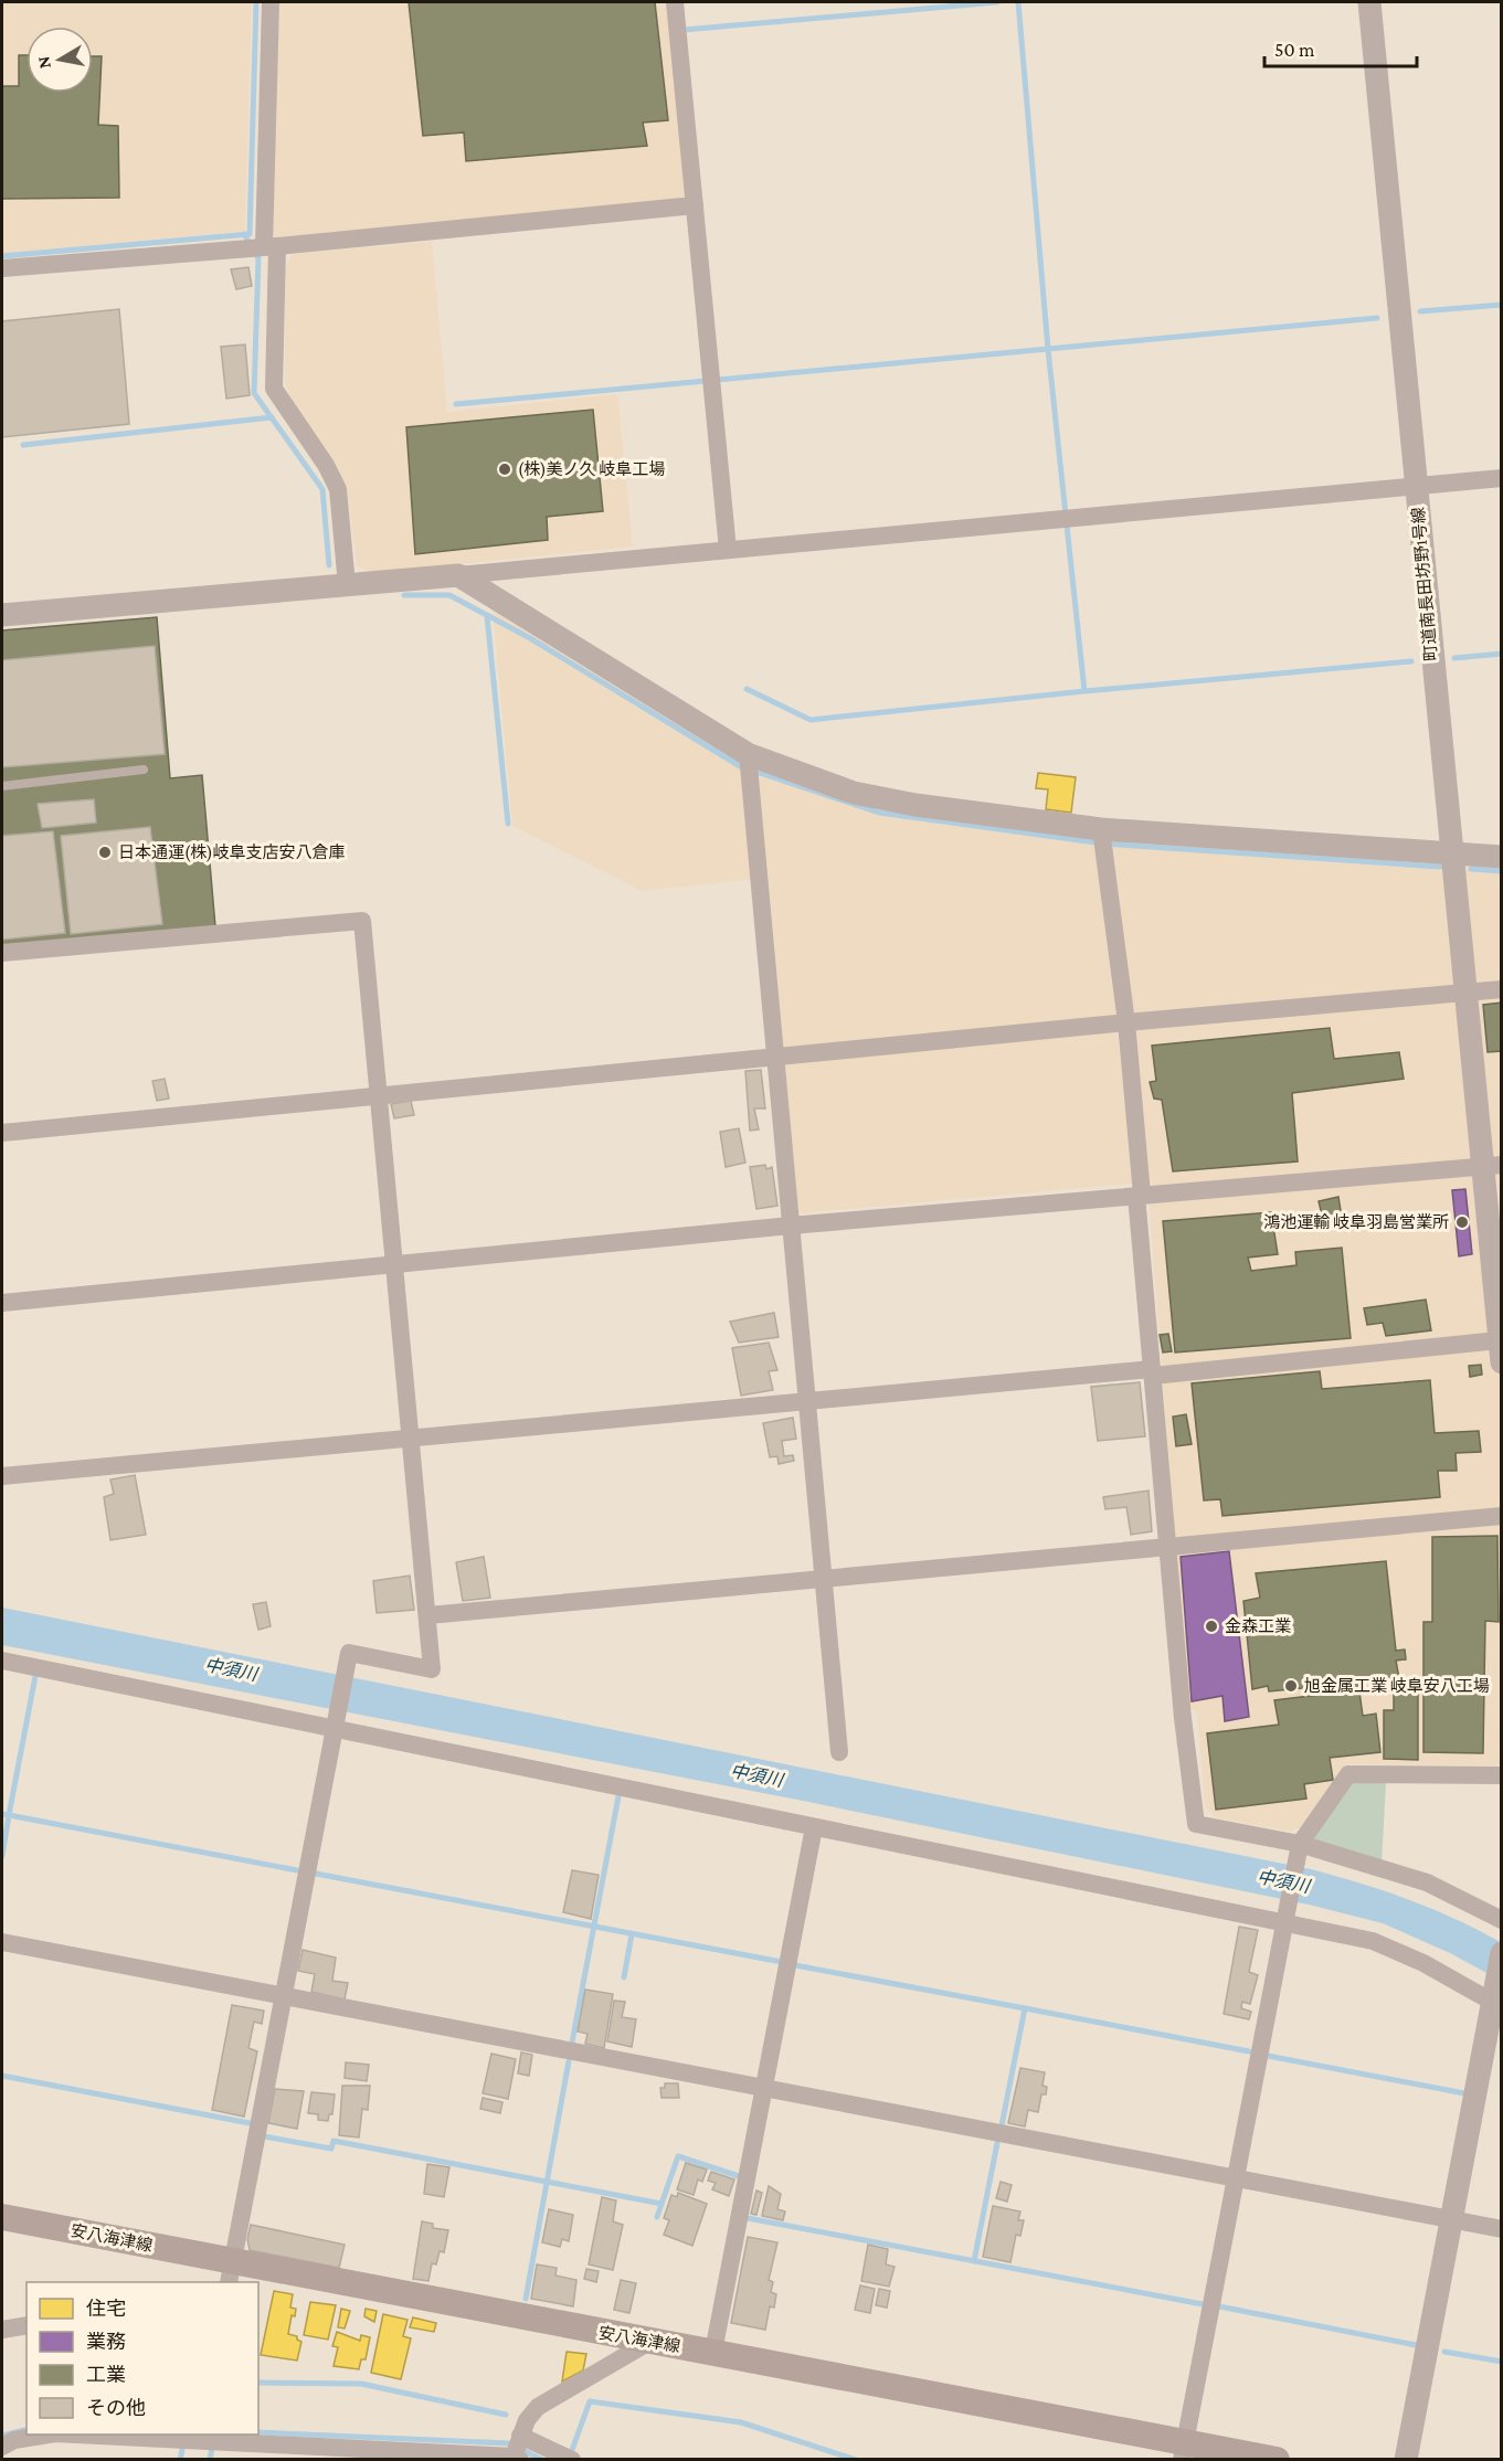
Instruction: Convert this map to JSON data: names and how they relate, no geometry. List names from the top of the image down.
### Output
{
  "streets": {
    "main road": ["安八海津線"],
    "street": ["町道南長田坊野1号線"]
  },
  "water": ["中須川"],
  "places": [
    "(株)美ノ久 岐阜工場",
    "日本通運(株)岐阜支店安八倉庫",
    "鴻池運輸 岐阜羽島営業所",
    "金森工業",
    "旭金属工業 岐阜安八工場"
  ],
  "legend": [
    "住宅",
    "業務",
    "工業",
    "その他"
  ],
  "scale_bar": "50 m",
  "north": "left"
}
